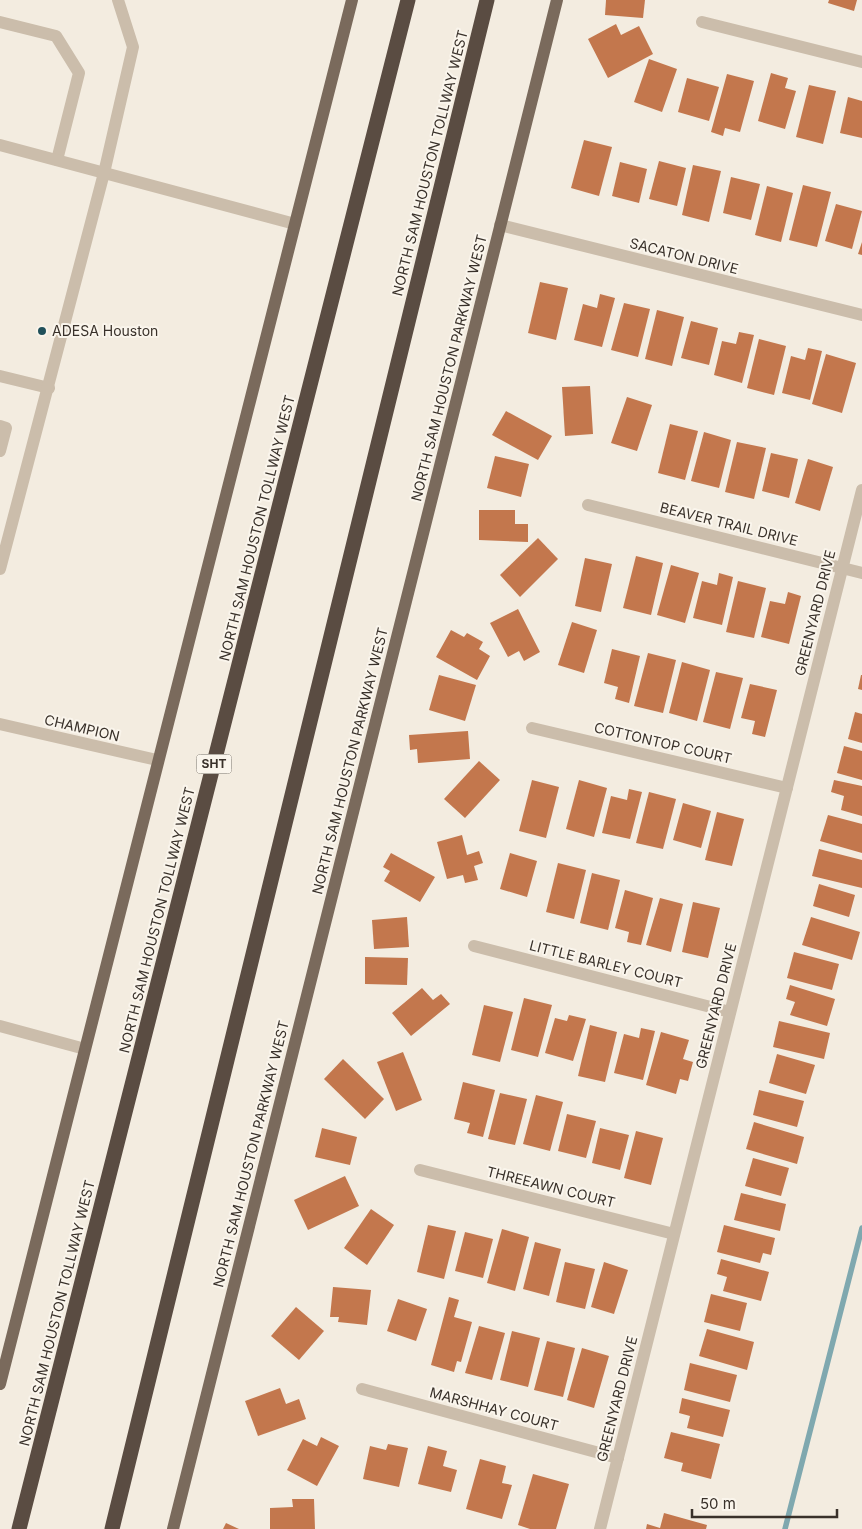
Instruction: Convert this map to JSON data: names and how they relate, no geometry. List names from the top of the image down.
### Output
{
  "streets": {
    "highway": ["NORTH SAM HOUSTON TOLLWAY WEST", "SHT"],
    "main road": ["NORTH SAM HOUSTON PARKWAY WEST"],
    "street": [
      "SACATON DRIVE",
      "BEAVER TRAIL DRIVE",
      "GREENYARD DRIVE",
      "CHAMPION",
      "COTTONTOP COURT",
      "LITTLE BARLEY COURT",
      "THREEAWN COURT",
      "MARSHHAY COURT"
    ]
  },
  "crossings": [
    ["SACATON DRIVE", "NORTH SAM HOUSTON PARKWAY WEST"],
    ["BEAVER TRAIL DRIVE", "GREENYARD DRIVE"],
    ["GREENYARD DRIVE", "COTTONTOP COURT"],
    ["GREENYARD DRIVE", "LITTLE BARLEY COURT"],
    ["GREENYARD DRIVE", "THREEAWN COURT"],
    ["GREENYARD DRIVE", "MARSHHAY COURT"]
  ],
  "places": ["ADESA Houston"],
  "scale_bar": "50 m"
}
